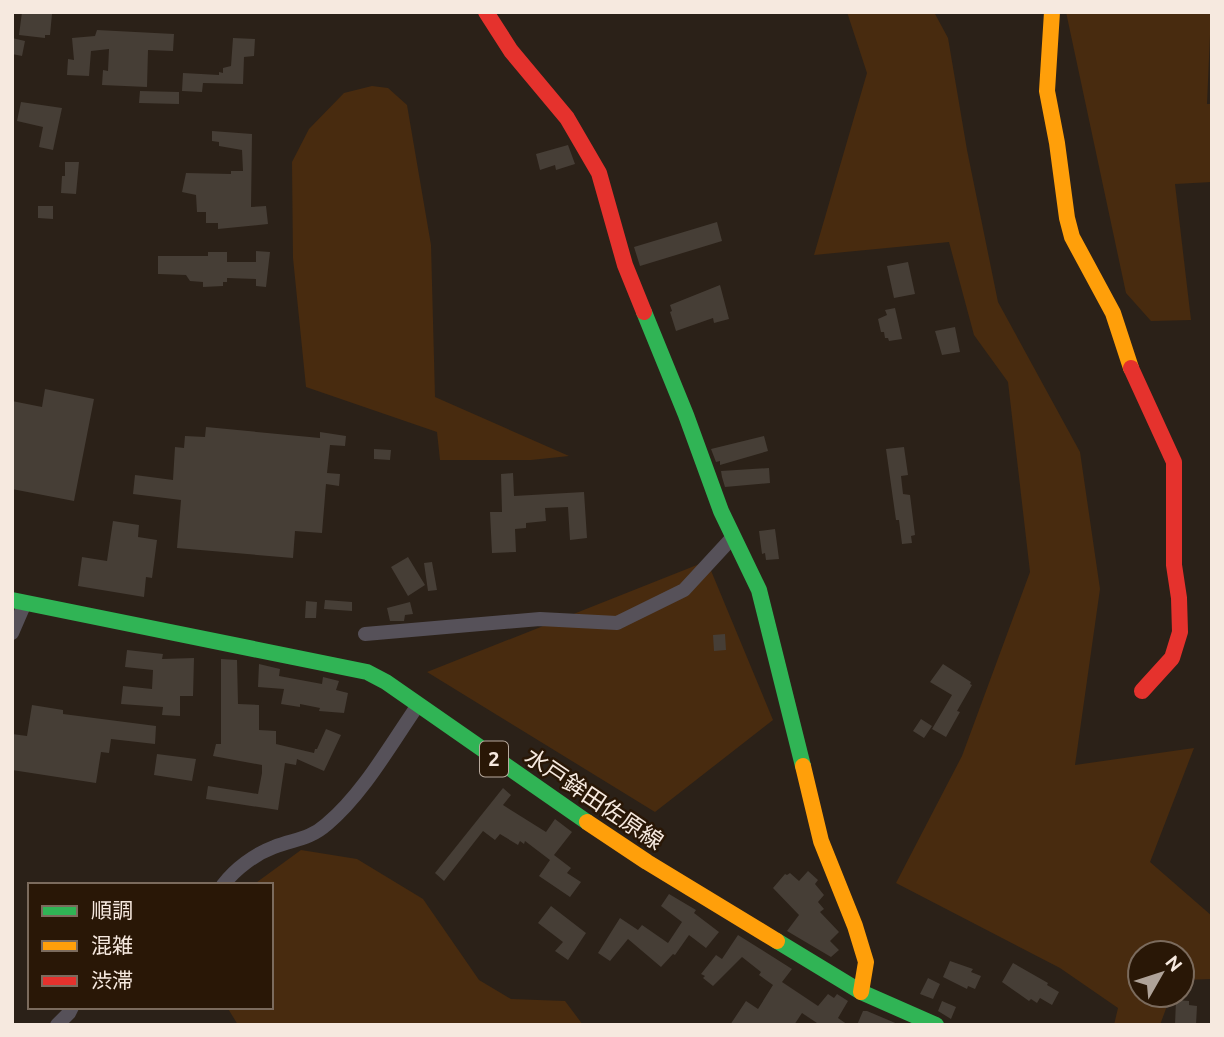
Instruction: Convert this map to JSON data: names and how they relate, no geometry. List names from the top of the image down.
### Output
{
  "streets": {
    "street": ["2", "水戸鉾田佐原線"]
  },
  "legend": ["順調", "混雑", "渋滞"],
  "north": "top right"
}
